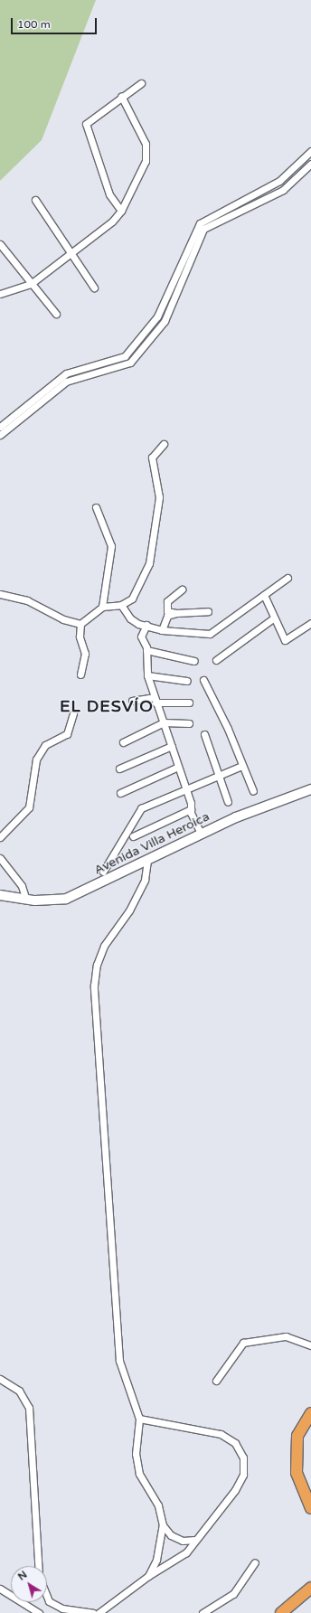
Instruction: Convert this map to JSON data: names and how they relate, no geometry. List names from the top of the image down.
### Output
{
  "streets": {
    "main road": ["Avenida Villa Heroica"]
  },
  "districts": ["EL DESVÍO"],
  "scale_bar": "100 m",
  "north": "top left"
}
